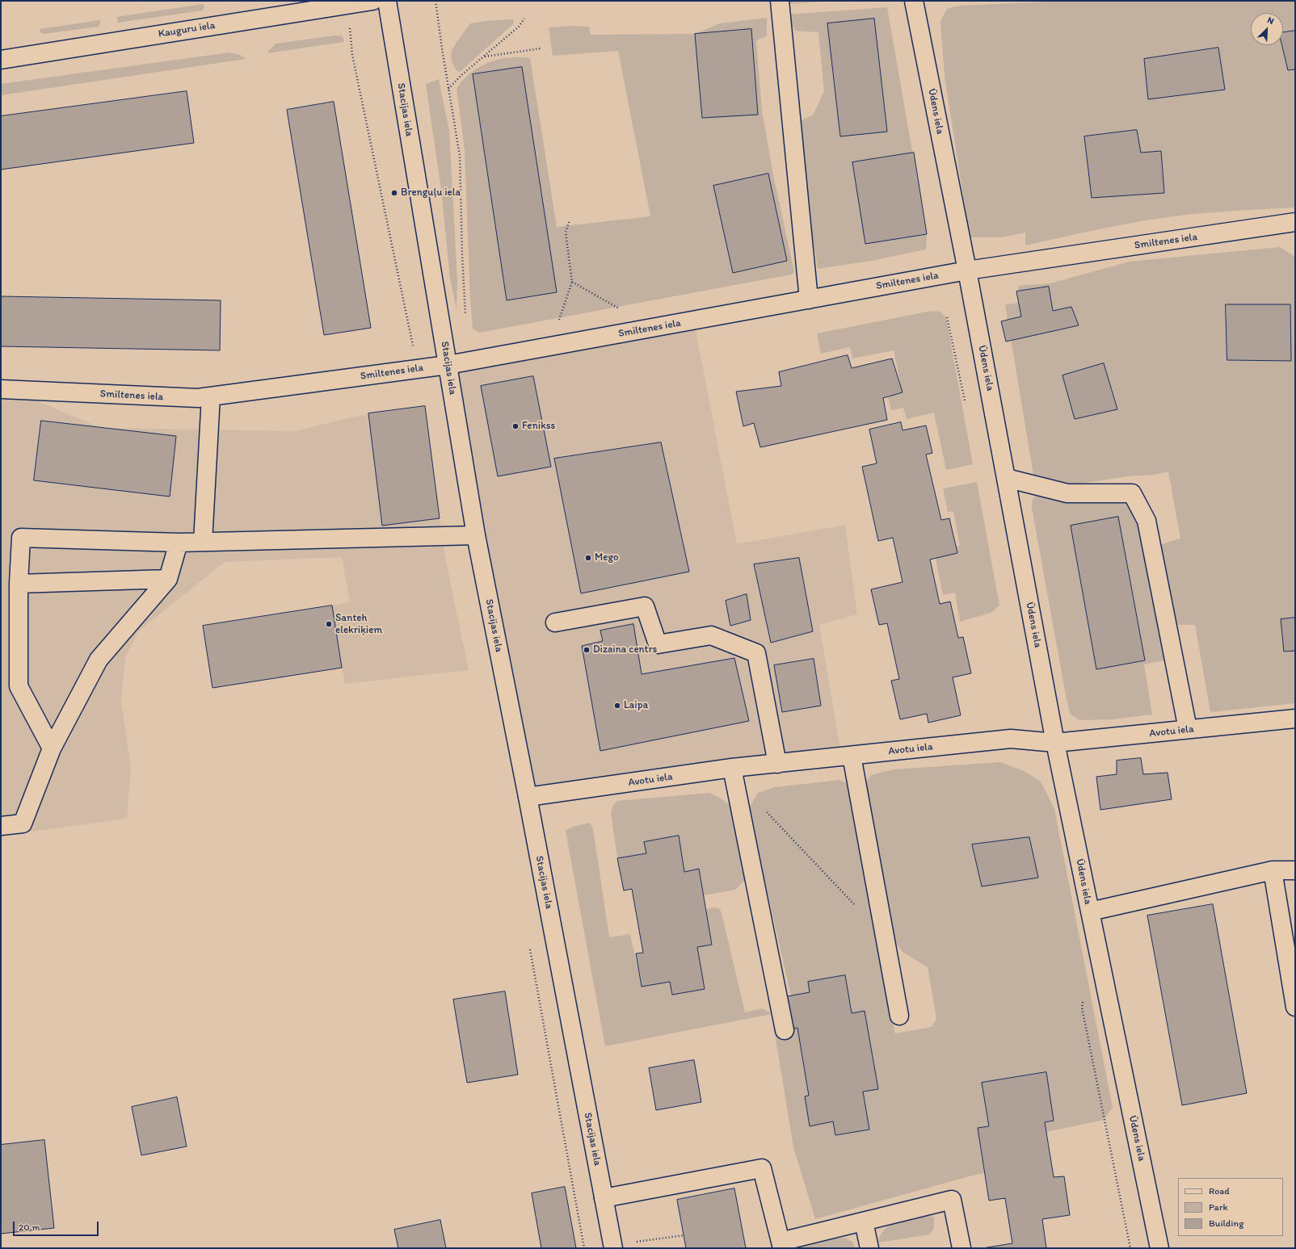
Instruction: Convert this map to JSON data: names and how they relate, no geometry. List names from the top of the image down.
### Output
{
  "streets": {
    "street": [
      "Kauguru iela",
      "Stacijas iela",
      "Ūdens iela",
      "Smiltenes iela",
      "Avotu iela"
    ]
  },
  "crossings": [
    ["Stacijas iela", "Smiltenes iela"],
    ["Stacijas iela", "Avotu iela"],
    ["Ūdens iela", "Smiltenes iela"],
    ["Ūdens iela", "Avotu iela"]
  ],
  "places": [
    "Brenguļu iela",
    "Fenikss",
    "Mego",
    "Santeh elekriķiem",
    "Dizaina centrs",
    "Laipa"
  ],
  "legend": ["Road", "Park", "Building"],
  "scale_bar": "20 m",
  "north": "top right"
}
